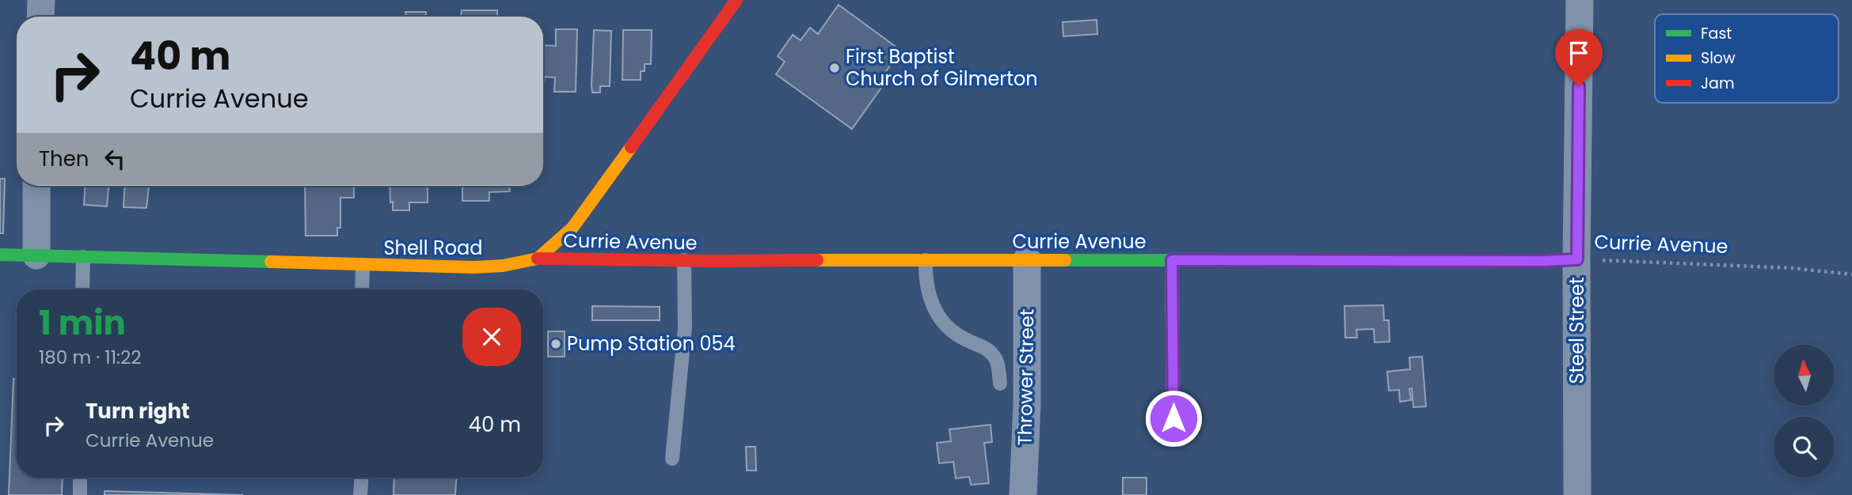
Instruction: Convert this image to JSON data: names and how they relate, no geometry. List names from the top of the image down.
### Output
{
  "streets": {
    "street": [
      "Currie Avenue",
      "Shell Road",
      "Steel Street",
      "Thrower Street"
    ]
  },
  "crossings": [
    ["Currie Avenue", "Shell Road"],
    ["Currie Avenue", "Steel Street"],
    ["Currie Avenue", "Thrower Street"]
  ],
  "places": ["First Baptist Church of Gilmerton", "Pump Station 054"],
  "legend": ["Fast", "Slow", "Jam"],
  "north": "top",
  "page": {
    "turn": ["40 m", "Currie Avenue"],
    "then": "Then",
    "heading": ["1 min", "180 m · 11:22"],
    "list": [
      {
        "name": "Turn right",
        "note": "Currie Avenue",
        "value": "40 m"
      }
    ]
  }
}
